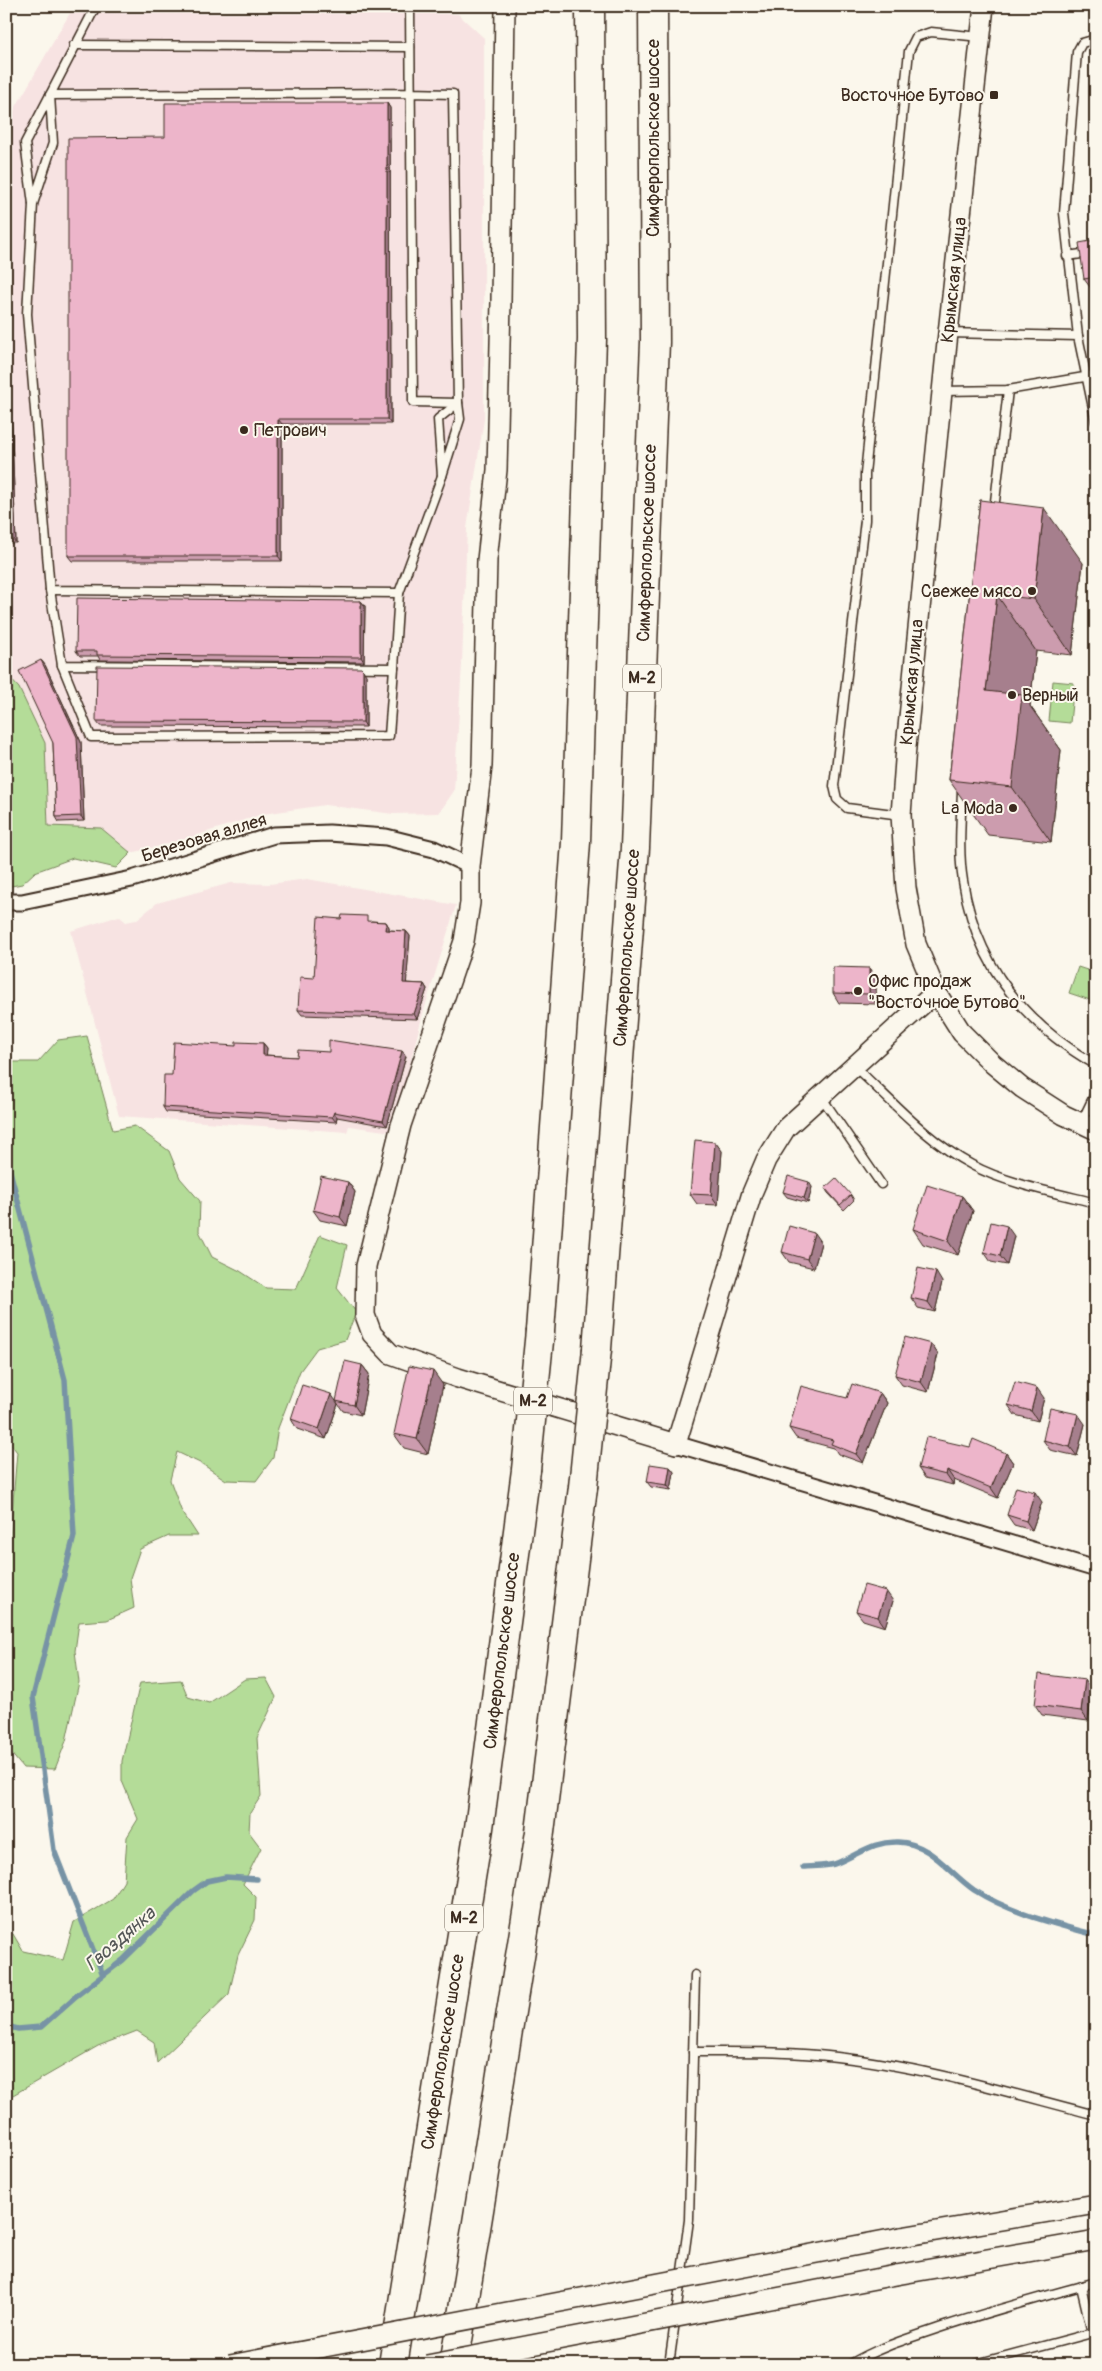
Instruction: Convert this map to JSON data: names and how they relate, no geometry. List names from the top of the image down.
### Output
{
  "streets": {
    "highway": ["Симферопольское шоссе", "М-2"],
    "street": ["Крымская улица", "Березовая аллея"]
  },
  "water": ["Гвоздянка"],
  "places": {
    "transit": ["Восточное Бутово"],
    "other": [
      "Петрович",
      "Свежее мясо",
      "Верный",
      "La Moda",
      "Офис продаж \"Восточное Бутово\""
    ]
  }
}
